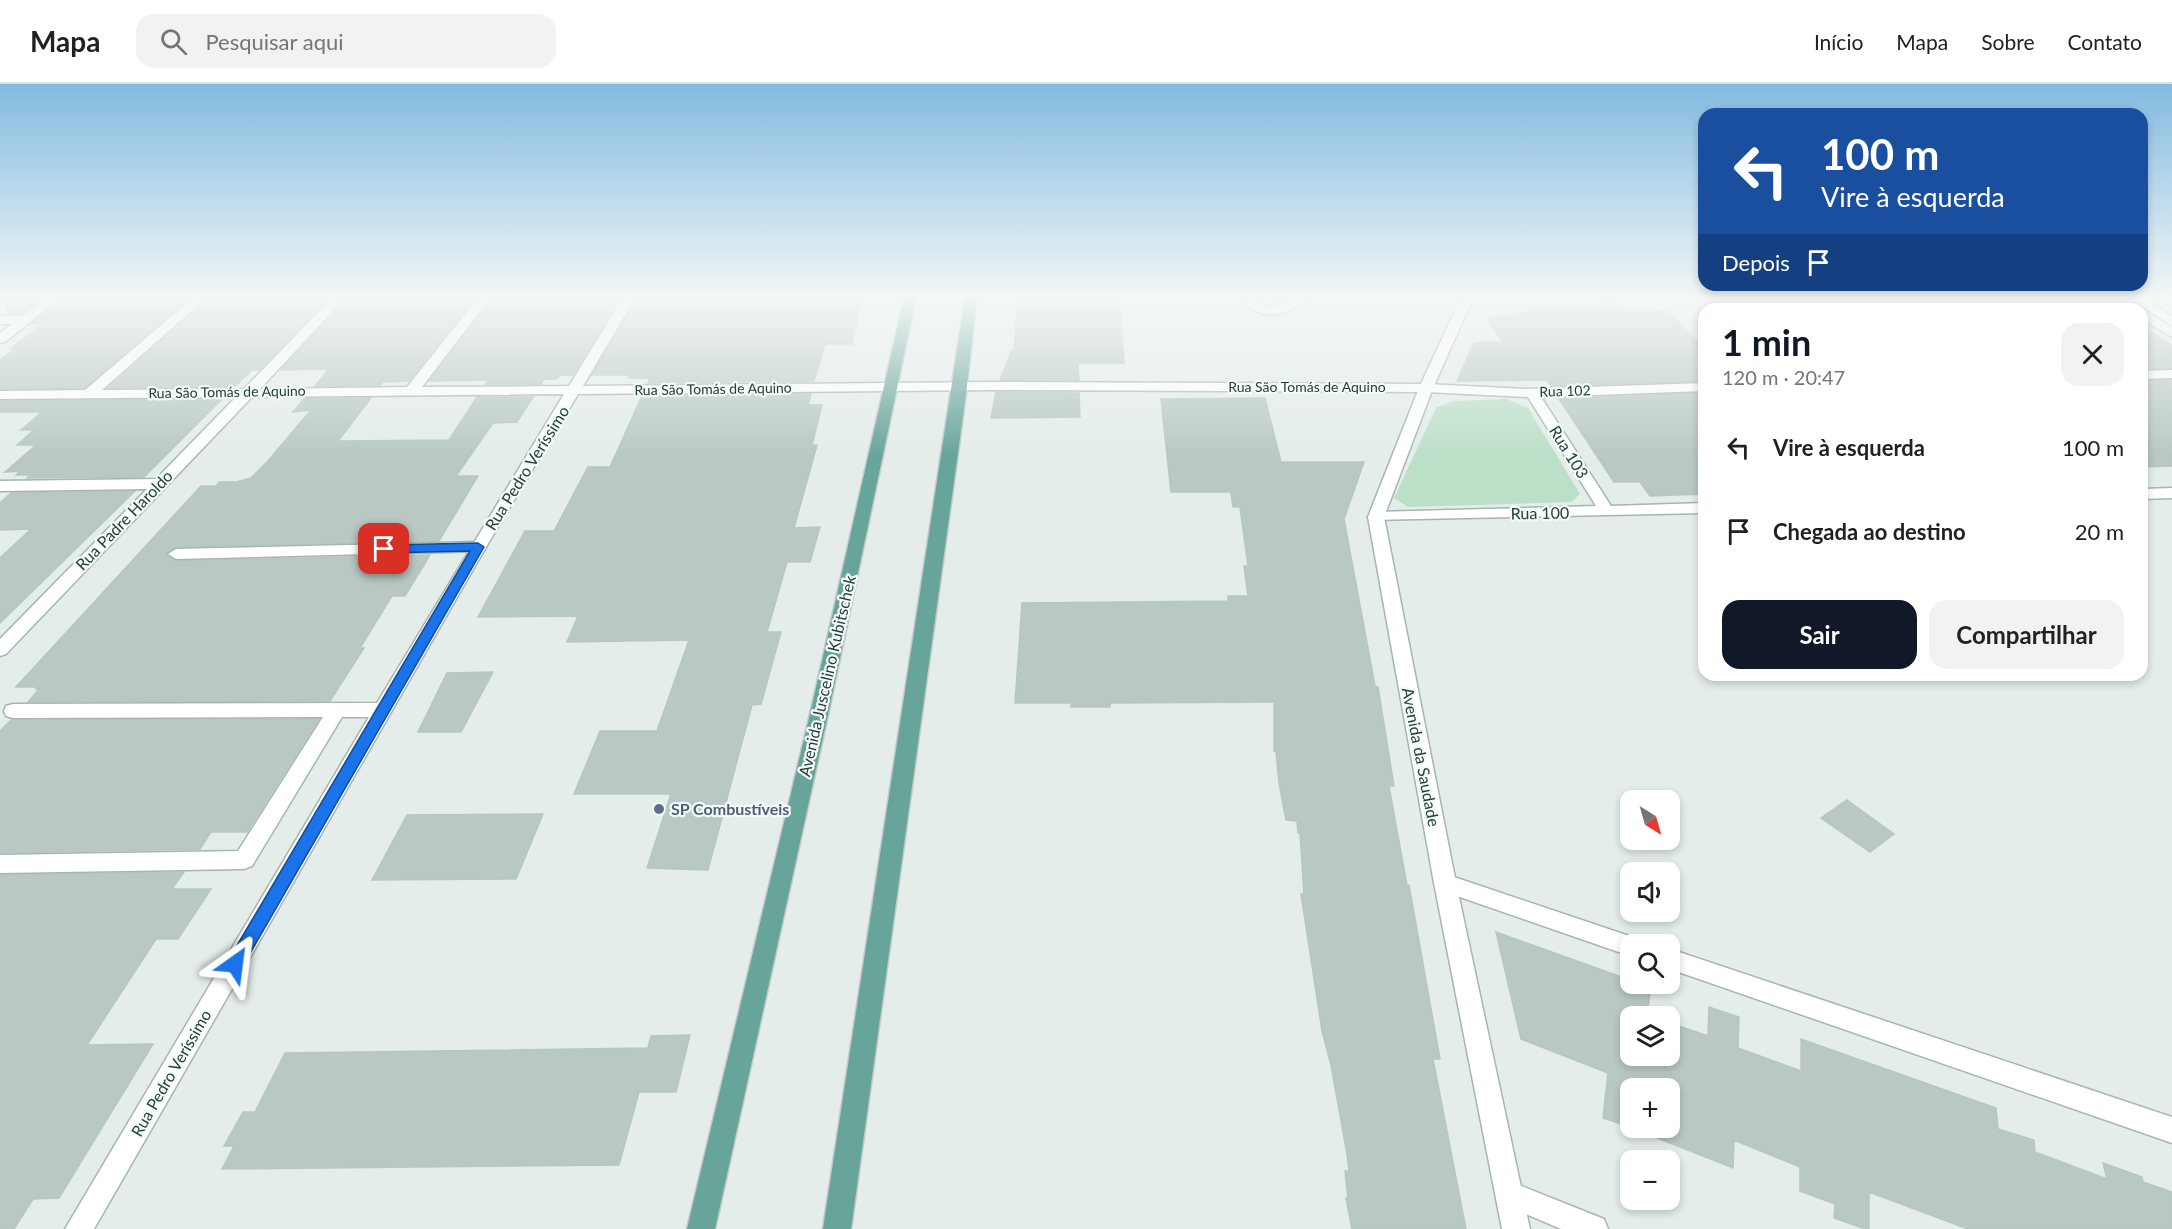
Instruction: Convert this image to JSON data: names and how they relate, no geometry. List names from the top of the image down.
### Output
{
  "streets": {
    "main road": ["Avenida Juscelino Kubitschek"],
    "street": [
      "Rua São Tomás de Aquino",
      "Rua 102",
      "Rua 103",
      "Rua Pedro Veríssimo",
      "Rua 100",
      "Rua Padre Haroldo",
      "Avenida da Saudade"
    ]
  },
  "crossings": [
    ["Rua São Tomás de Aquino", "Rua 102"],
    ["Rua São Tomás de Aquino", "Rua Pedro Veríssimo"],
    ["Rua São Tomás de Aquino", "Rua Padre Haroldo"],
    ["Rua São Tomás de Aquino", "Avenida Juscelino Kubitschek"],
    ["Rua 102", "Rua 103"],
    ["Rua 103", "Rua 100"],
    ["Rua 100", "Avenida da Saudade"]
  ],
  "places": ["SP Combustíveis"],
  "north": "bottom right",
  "page": {
    "header": "Mapa",
    "search": "Pesquisar aqui",
    "nav": [
      "Início",
      "Mapa",
      "Sobre",
      "Contato"
    ],
    "turn": ["100 m", "Vire à esquerda"],
    "then": "Depois",
    "heading": ["1 min", "120 m · 20:47"],
    "list": [
      {
        "name": "Vire à esquerda",
        "value": "100 m"
      },
      {
        "name": "Chegada ao destino",
        "value": "20 m"
      }
    ],
    "buttons": ["Sair", "Compartilhar"],
    "map_buttons": ["+", "−"]
  }
}
